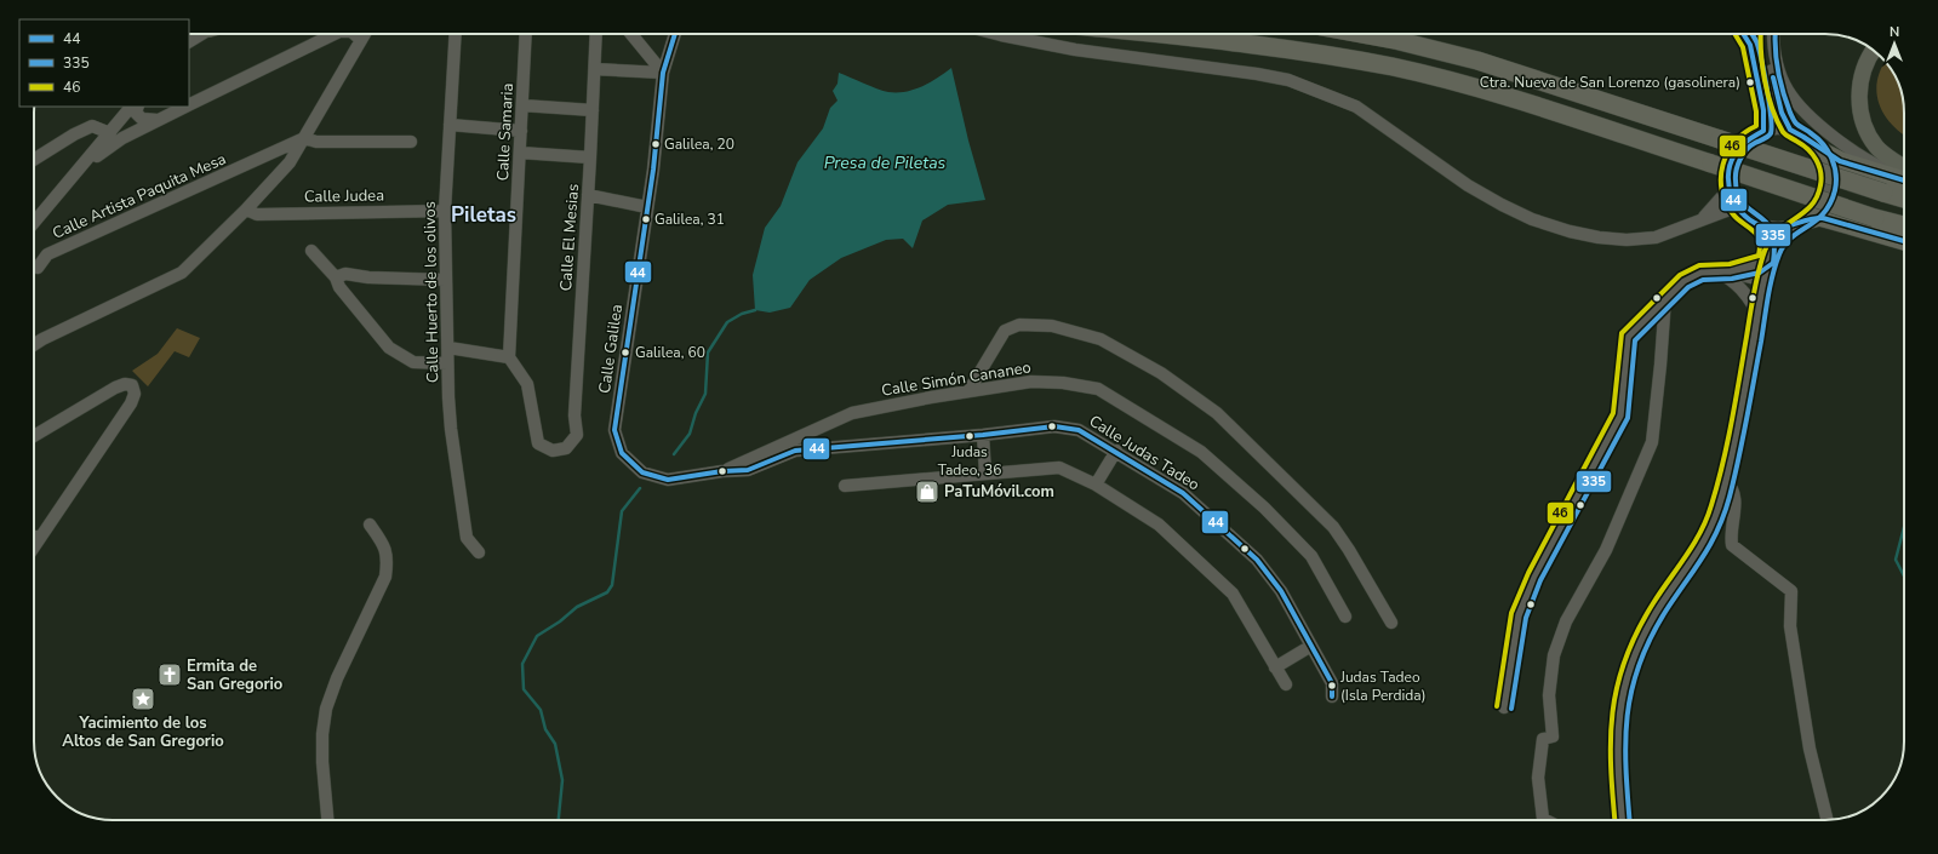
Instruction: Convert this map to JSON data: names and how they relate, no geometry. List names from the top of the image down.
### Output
{
  "streets": {
    "street": [
      "Calle Samaria",
      "Calle Artista Paquita Mesa",
      "Calle Judea",
      "Calle El Mesias",
      "Calle Huerto de los olivos",
      "Calle Galilea",
      "Calle Simón Cananeo",
      "Calle Judas Tadeo"
    ]
  },
  "crossings": [
    ["Calle Samaria", "Calle El Mesias"],
    ["Calle Judea", "Calle Huerto de los olivos"],
    ["Calle Galilea", "Calle Simón Cananeo"],
    ["Calle Galilea", "Calle Judas Tadeo"],
    ["Calle Simón Cananeo", "Calle Judas Tadeo"]
  ],
  "districts": ["Piletas"],
  "water": ["Presa de Piletas"],
  "places": {
    "other": [
      "Ctra. Nueva de San Lorenzo (gasolinera)",
      "Galilea, 20",
      "Galilea, 31",
      "Galilea, 60",
      "Judas Tadeo, 36",
      "Judas Tadeo (Isla Perdida)"
    ],
    "shop": ["PaTuMóvil.com"],
    "church": ["Ermita de San Gregorio"],
    "place": ["Yacimiento de los Altos de San Gregorio"]
  },
  "lines": ["transit line 44", "transit line 335", "transit line 46"],
  "legend": ["44", "335", "46"],
  "north": "top"
}
